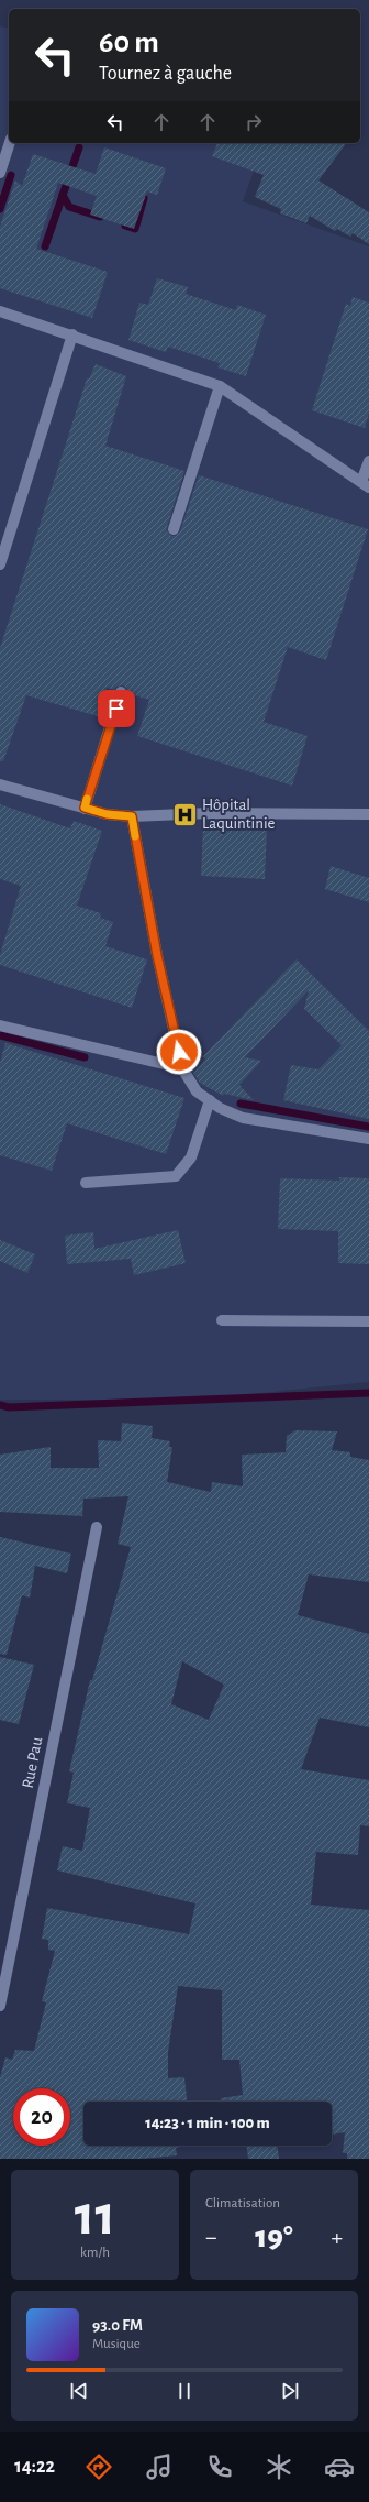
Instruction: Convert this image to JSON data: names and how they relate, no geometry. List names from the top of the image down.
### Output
{
  "streets": {
    "street": ["Rue Pau"]
  },
  "places": {
    "hospital": ["Hôpital Laquintinie"]
  },
  "page": {
    "turn": ["60 m", "Tournez à gauche"],
    "limit": "20",
    "trip": "14:23 · 1 min · 100 m",
    "tile": [
      ["11", "km/h"],
      "Climatisation"
    ],
    "heat": ["−", "19°", "+"],
    "song": ["93.0 FM", "Musique"],
    "tabs": "14:22"
  }
}
